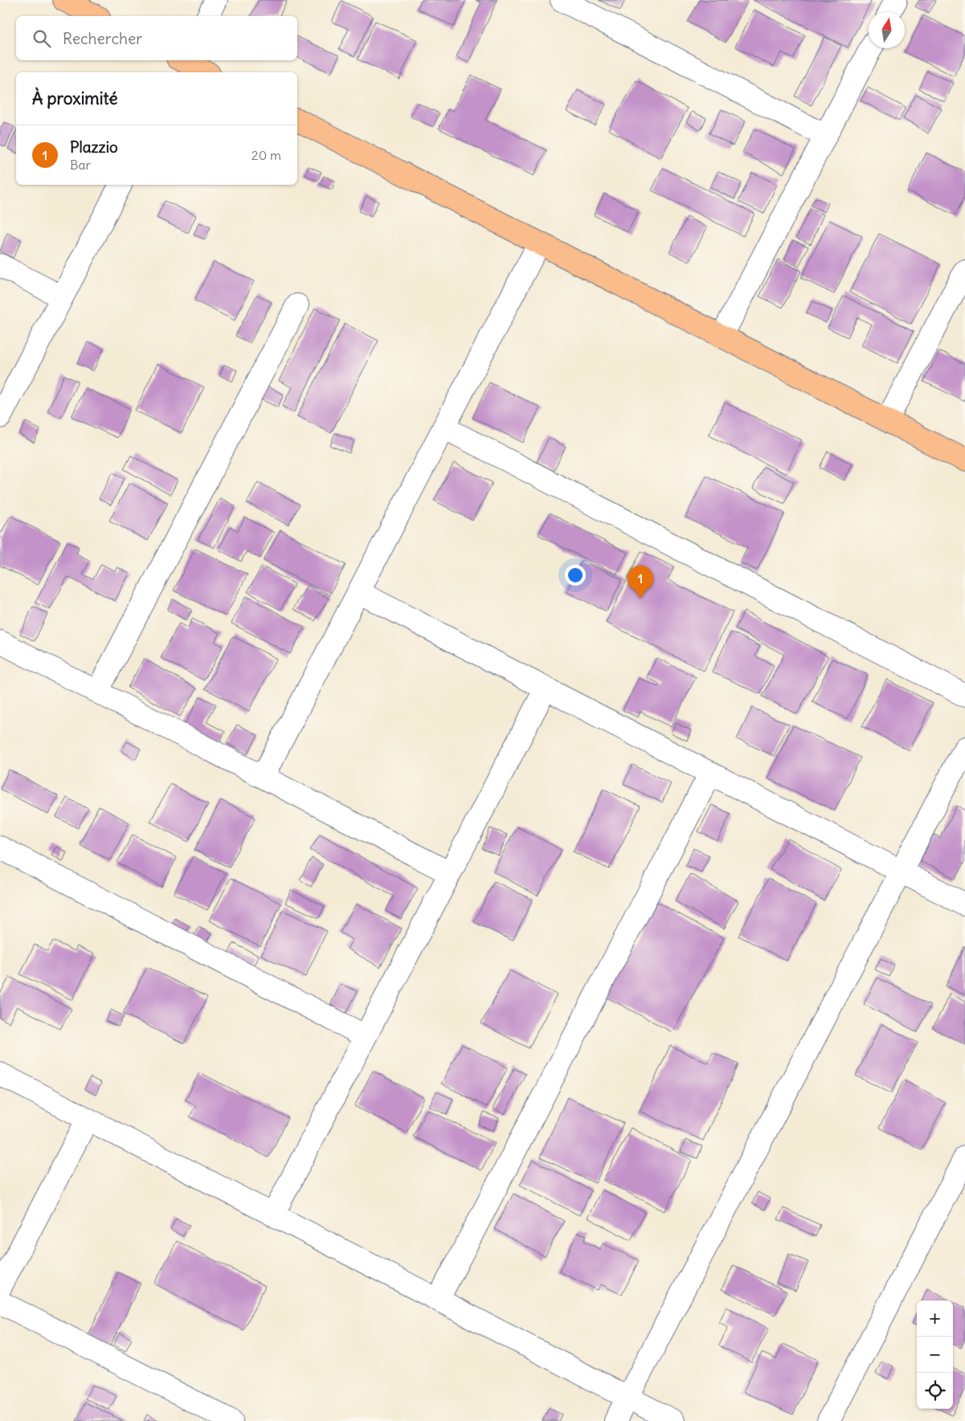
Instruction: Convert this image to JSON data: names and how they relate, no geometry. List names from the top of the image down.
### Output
{
  "north": "top",
  "page": {
    "search": "Rechercher",
    "heading": "À proximité",
    "list": [
      {
        "mark": "1",
        "name": "Plazzio",
        "note": "Bar",
        "value": "20 m"
      }
    ],
    "pins": "1",
    "map_buttons": ["+", "−"]
  }
}
